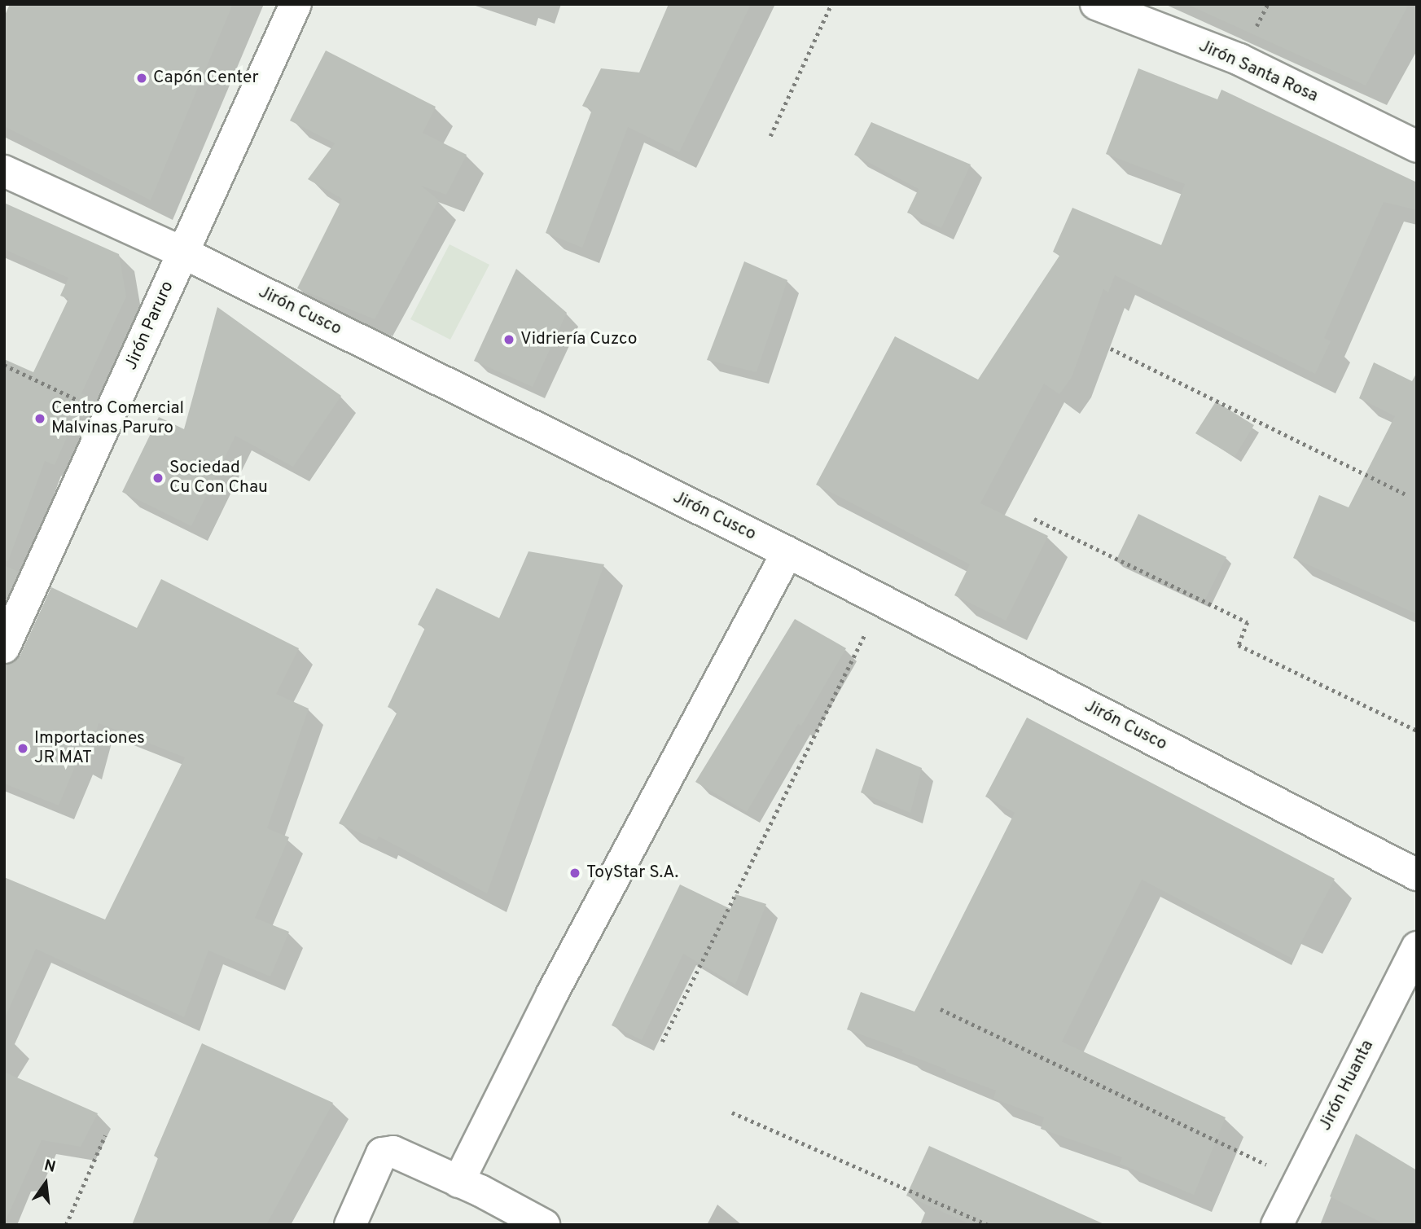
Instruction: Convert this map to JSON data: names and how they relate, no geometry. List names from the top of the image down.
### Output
{
  "streets": {
    "street": [
      "Jirón Santa Rosa",
      "Jirón Cusco",
      "Jirón Paruro",
      "Jirón Huanta"
    ]
  },
  "crossings": [
    ["Jirón Cusco", "Jirón Paruro"]
  ],
  "places": [
    "Capón Center",
    "Vidriería Cuzco",
    "Centro Comercial Malvinas Paruro",
    "Sociedad Cu Con Chau",
    "Importaciones JR MAT",
    "ToyStar S.A."
  ],
  "north": "top"
}
